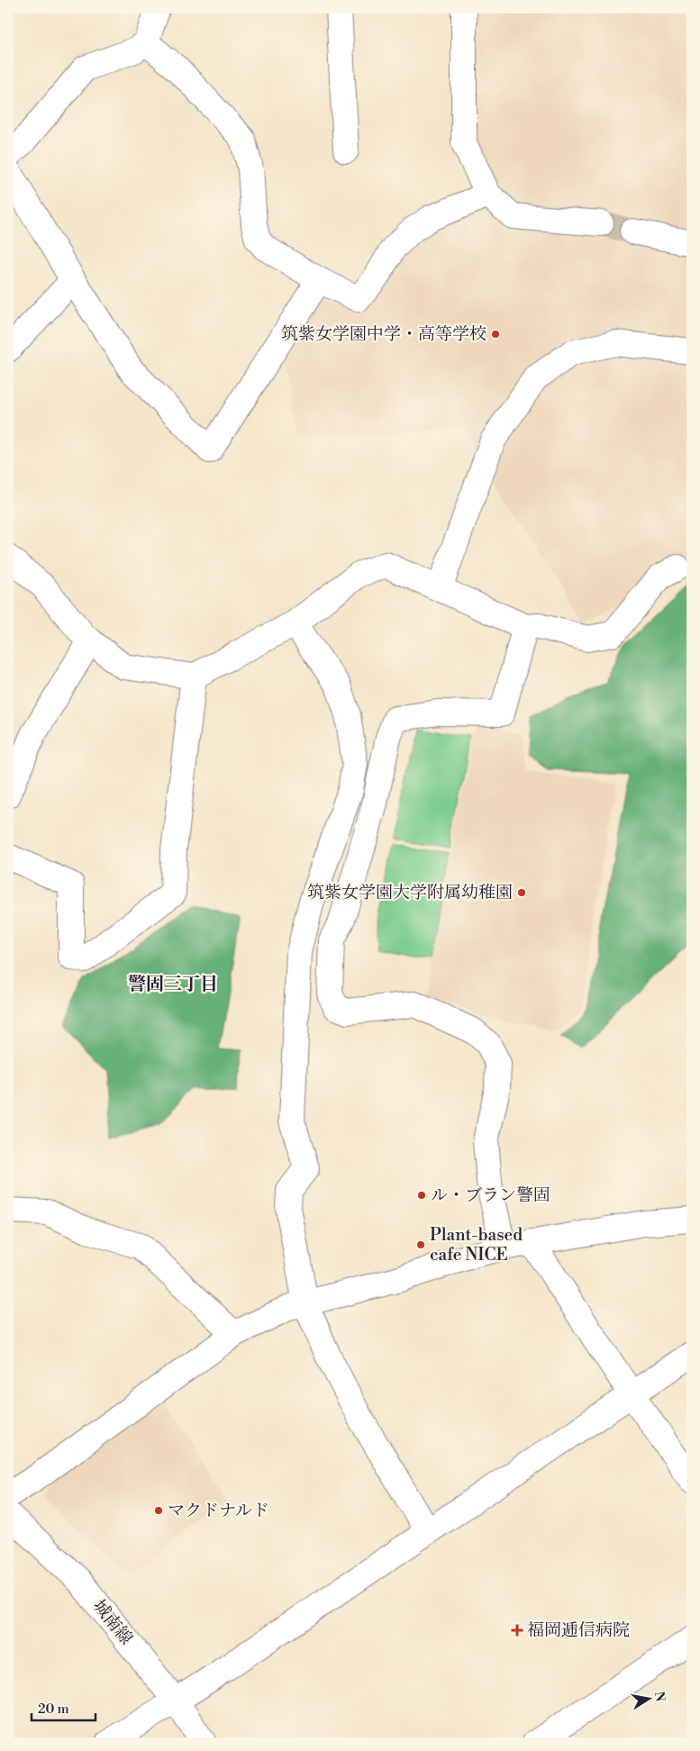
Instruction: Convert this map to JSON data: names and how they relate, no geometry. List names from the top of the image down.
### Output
{
  "streets": {
    "street": ["城南線"]
  },
  "districts": ["警固三丁目"],
  "places": {
    "other": [
      "筑紫女学園中学・高等学校",
      "筑紫女学園大学附属幼稚園",
      "ル・ブラン警固",
      "Plant-based cafe NICE",
      "マクドナルド"
    ],
    "health": ["福岡逓信病院"]
  },
  "scale_bar": "20 m",
  "north": "right"
}
